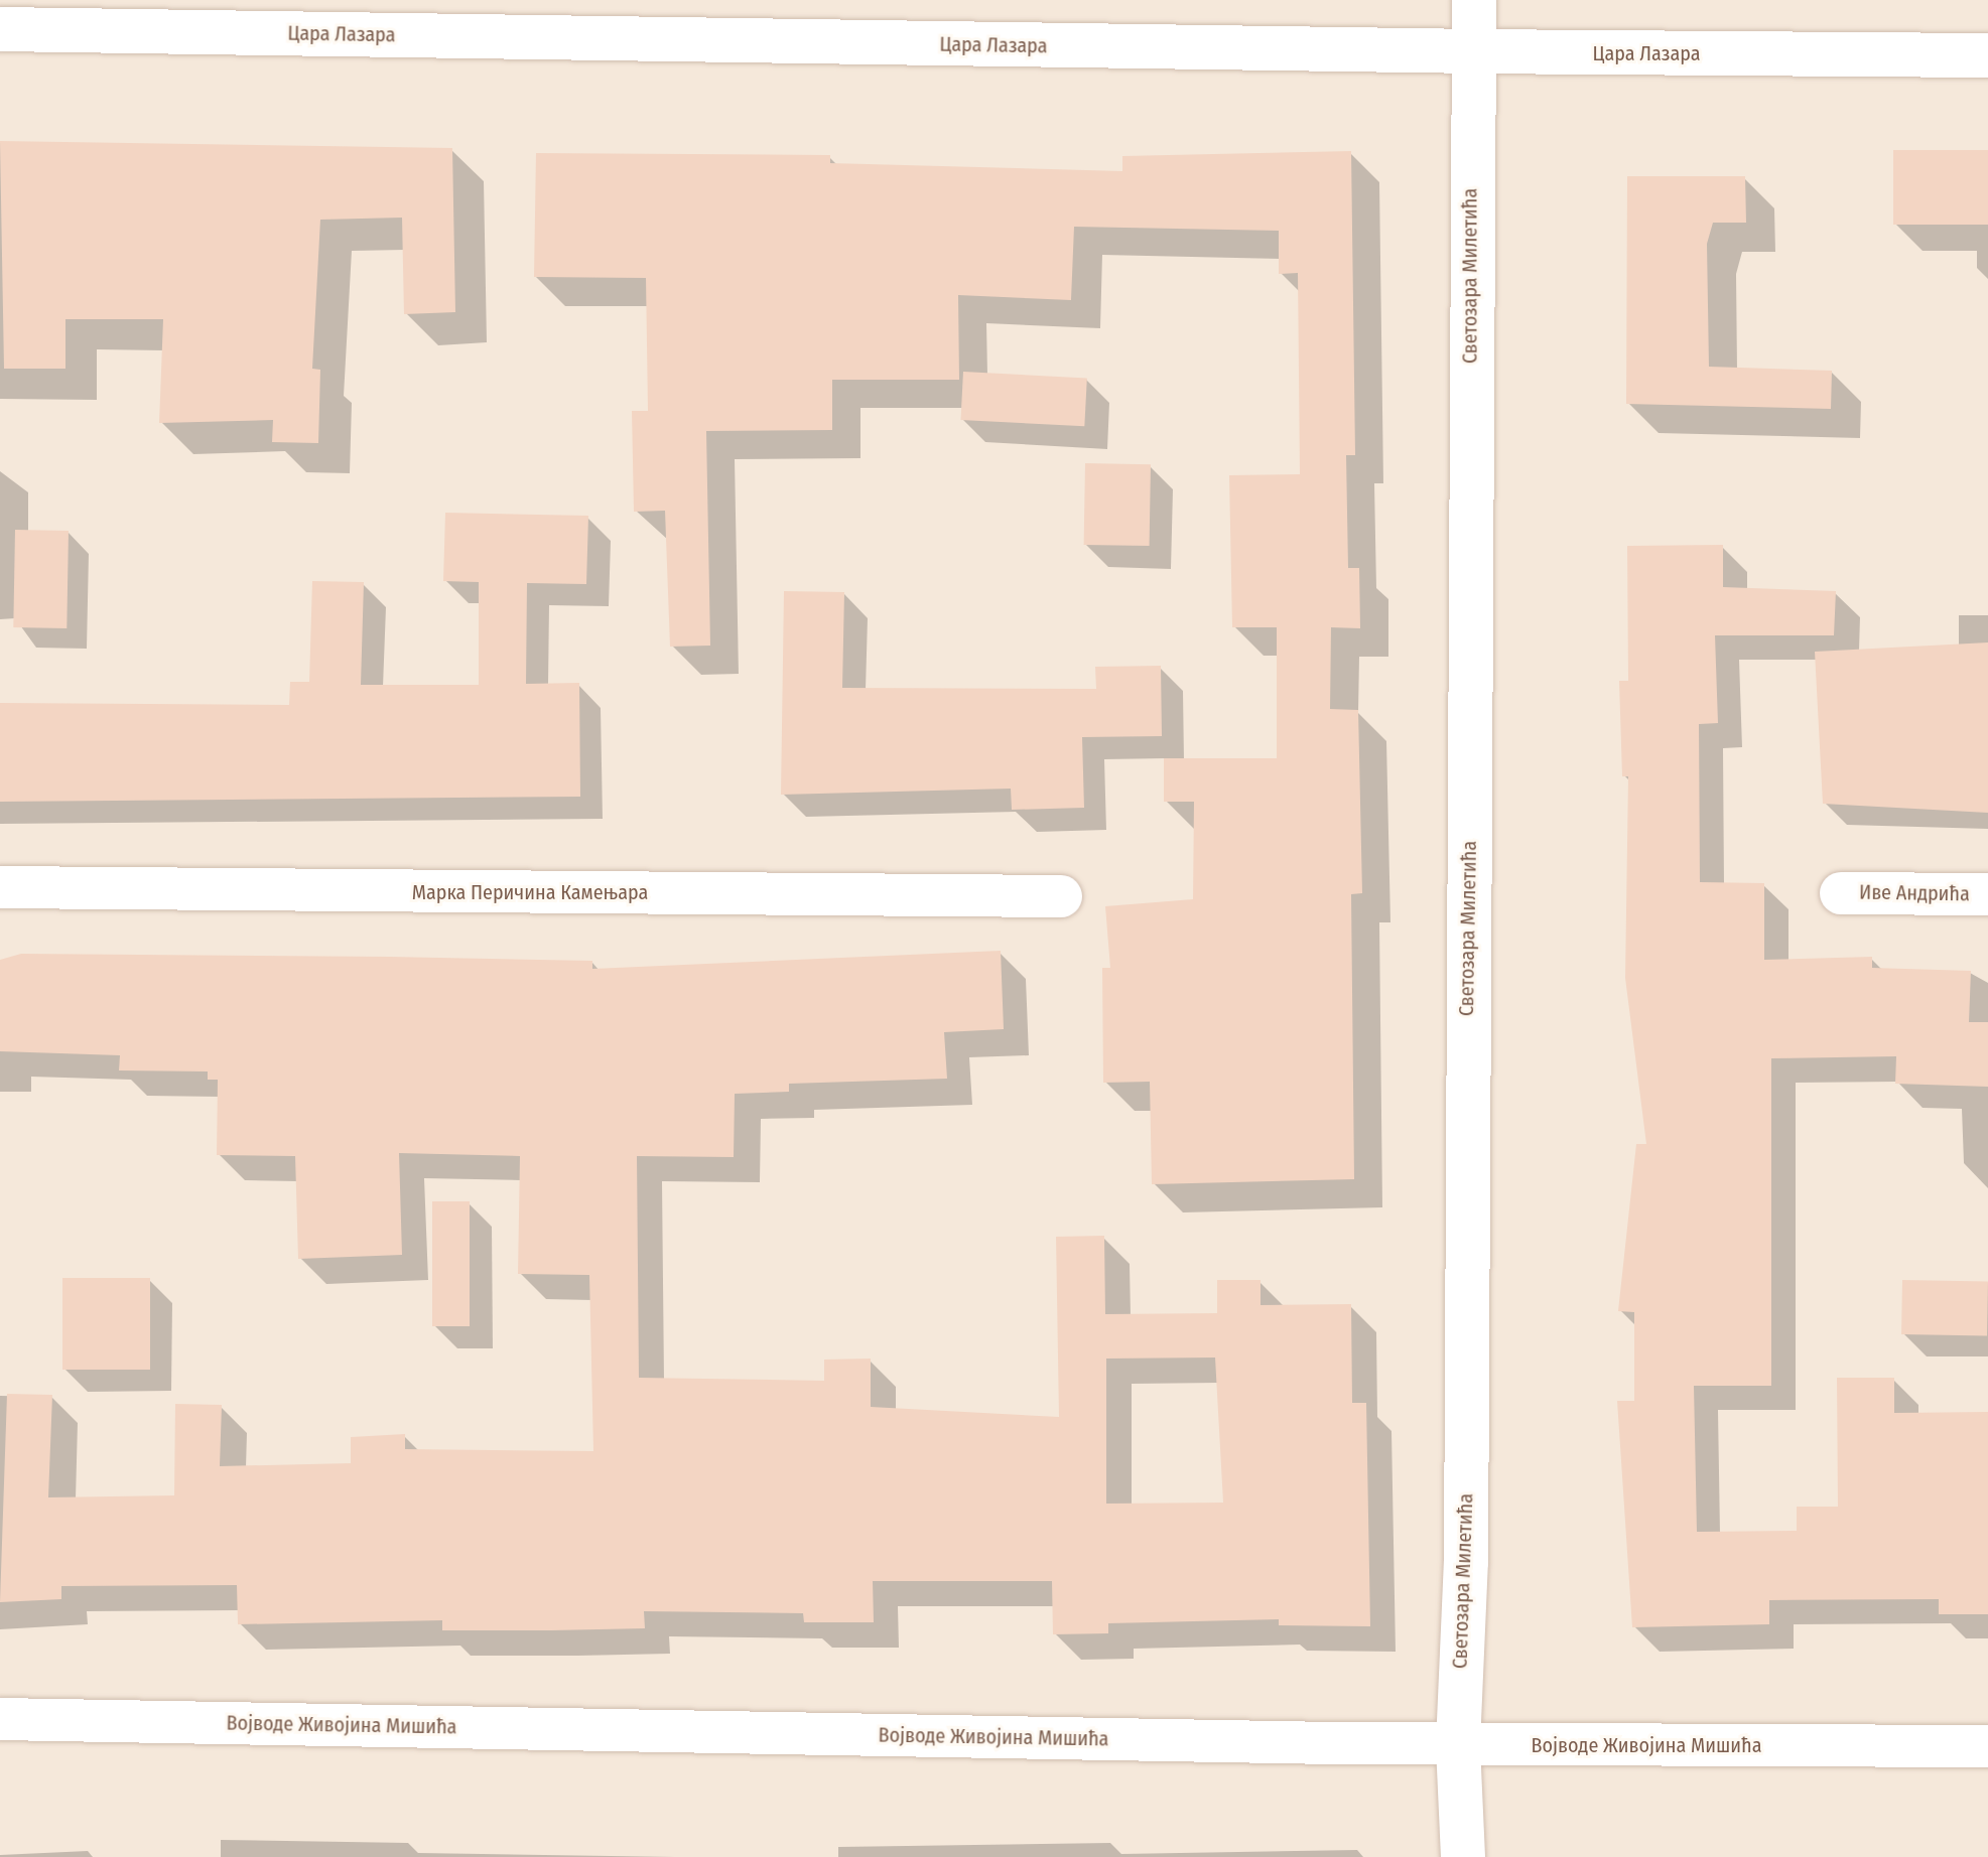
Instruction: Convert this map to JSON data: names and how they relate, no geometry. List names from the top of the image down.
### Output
{
  "streets": {
    "main road": ["Цара Лазара", "Светозара Милетића"],
    "street": ["Марка Перичина Камењара", "Иве Андрића", "Војводе Живојина Мишића"]
  },
  "crossings": [
    ["Цара Лазара", "Светозара Милетића"],
    ["Светозара Милетића", "Војводе Живојина Мишића"]
  ]
}
